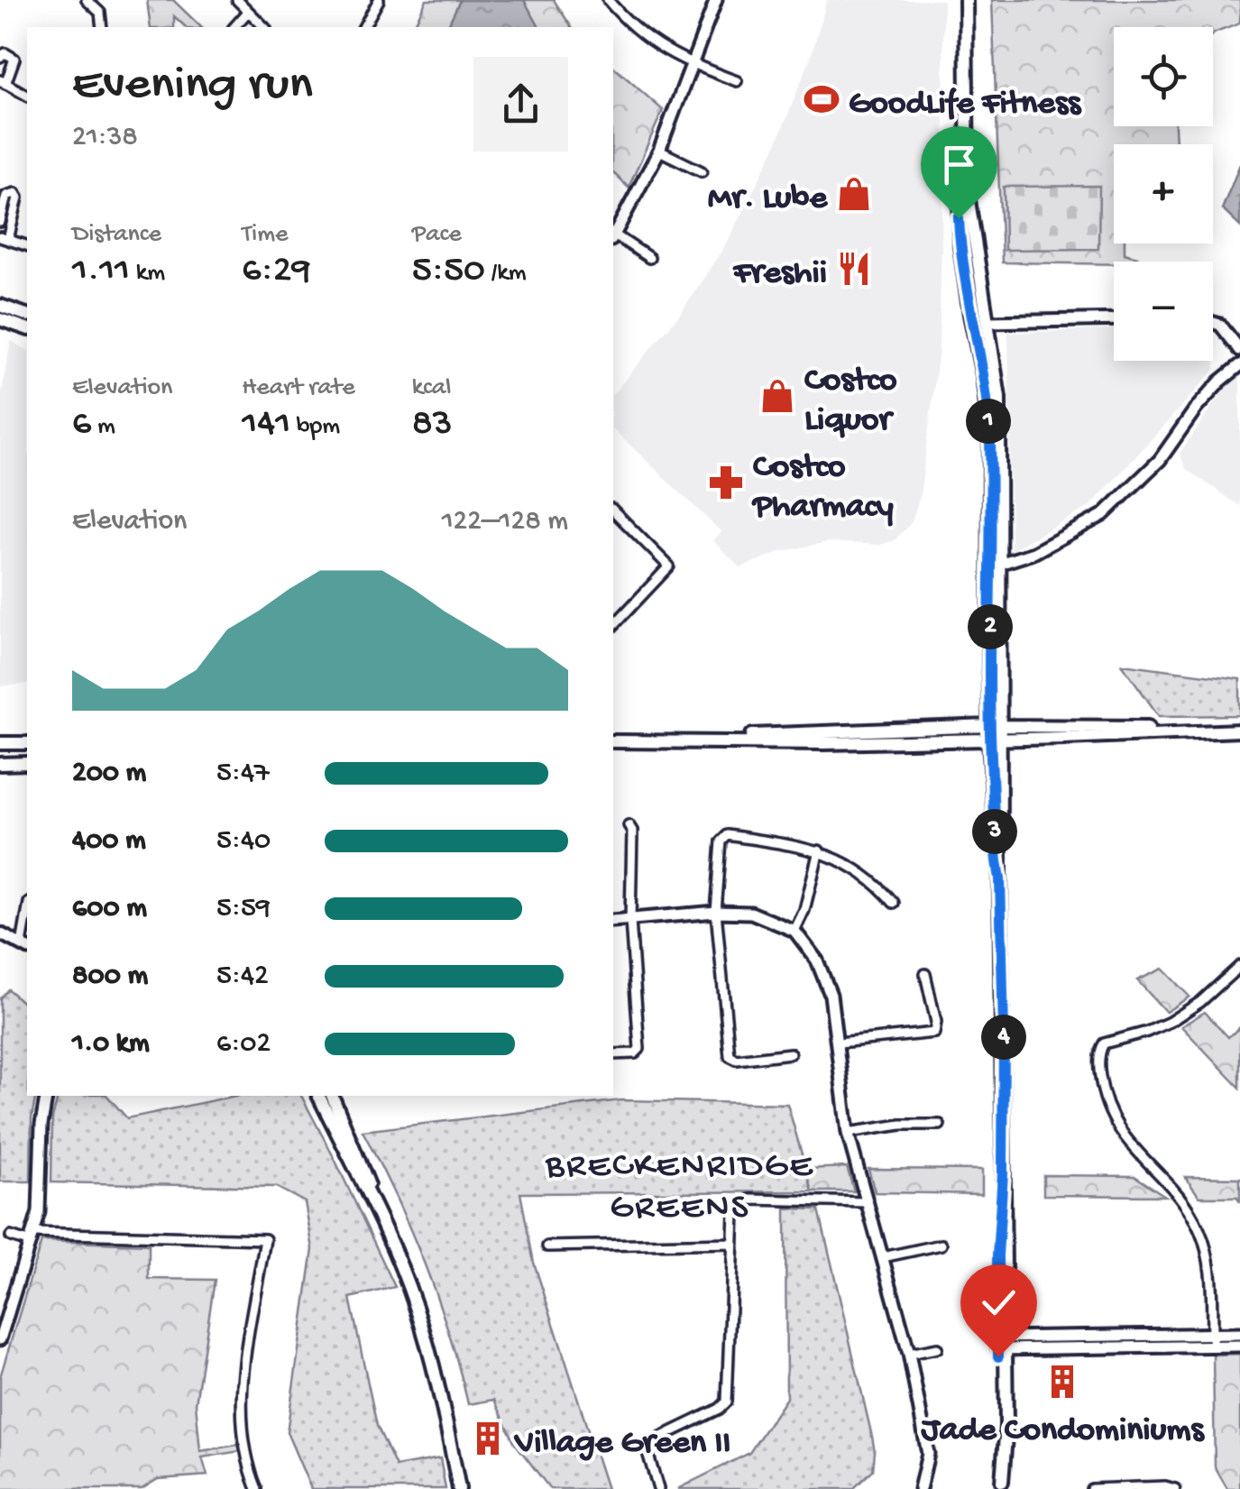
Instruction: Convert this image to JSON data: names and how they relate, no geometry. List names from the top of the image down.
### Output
{
  "districts": ["BRECKENRIDGE GREENS"],
  "places": {
    "sports": ["GoodLife Fitness"],
    "shop": ["Mr. Lube", "Costco Liquor"],
    "restaurant": ["Freshii"],
    "pharmacy": ["Costco Pharmacy"],
    "building": ["Jade Condominiums", "Village Green II"]
  },
  "page": {
    "map_buttons": ["+", "−"],
    "heading": ["Evening run", "21:38"],
    "stats": [
      ["Distance", "1.11 km"],
      ["Time", "6:29"],
      ["Pace", "5:50 /km"],
      ["Elevation", "6 m"],
      ["Heart rate", "141 bpm"],
      ["kcal", "83"]
    ],
    "pins": [
      "1",
      "2",
      "3",
      "4"
    ],
    "chart": ["Elevation", "122–128 m"],
    "list": [
      {
        "name": "200 m",
        "note": "5:47"
      },
      {
        "name": "400 m",
        "note": "5:40"
      },
      {
        "name": "600 m",
        "note": "5:59"
      },
      {
        "name": "800 m",
        "note": "5:42"
      },
      {
        "name": "1.0 km",
        "note": "6:02"
      }
    ]
  }
}
